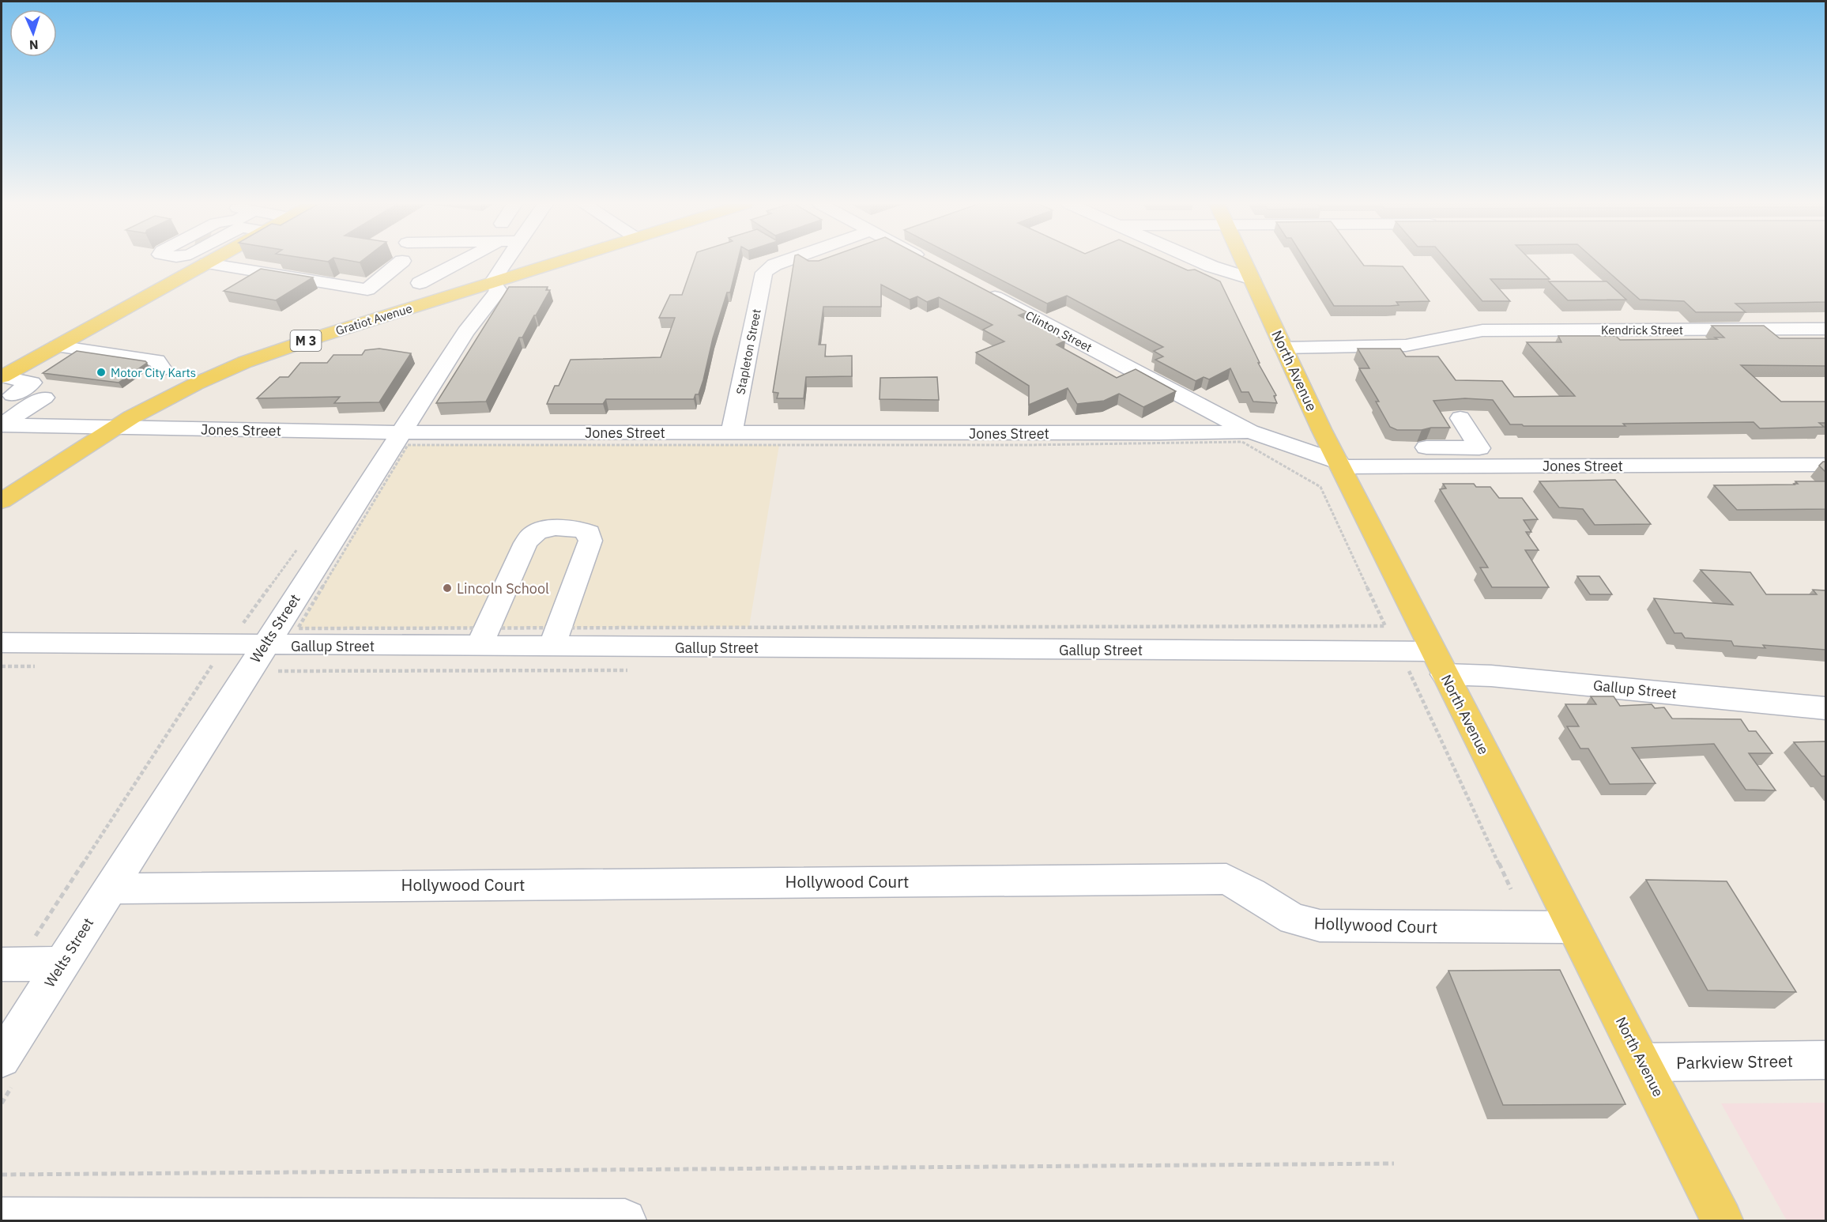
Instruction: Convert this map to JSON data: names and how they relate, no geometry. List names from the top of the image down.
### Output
{
  "streets": {
    "main road": ["Gratiot Avenue", "M 3", "North Avenue"],
    "street": [
      "Kendrick Street",
      "Clinton Street",
      "Stapleton Street",
      "Jones Street",
      "Welts Street",
      "Gallup Street",
      "Hollywood Court",
      "Parkview Street"
    ]
  },
  "crossings": [
    ["Gratiot Avenue", "Jones Street"],
    ["Gratiot Avenue", "Welts Street"],
    ["Kendrick Street", "North Avenue"],
    ["Clinton Street", "Jones Street"],
    ["Stapleton Street", "Jones Street"],
    ["North Avenue", "Jones Street"],
    ["North Avenue", "Gallup Street"],
    ["North Avenue", "Hollywood Court"],
    ["North Avenue", "Parkview Street"],
    ["Jones Street", "Welts Street"],
    ["Welts Street", "Gallup Street"],
    ["Welts Street", "Hollywood Court"]
  ],
  "places": ["Motor City Karts", "Lincoln School"],
  "north": "bottom"
}
